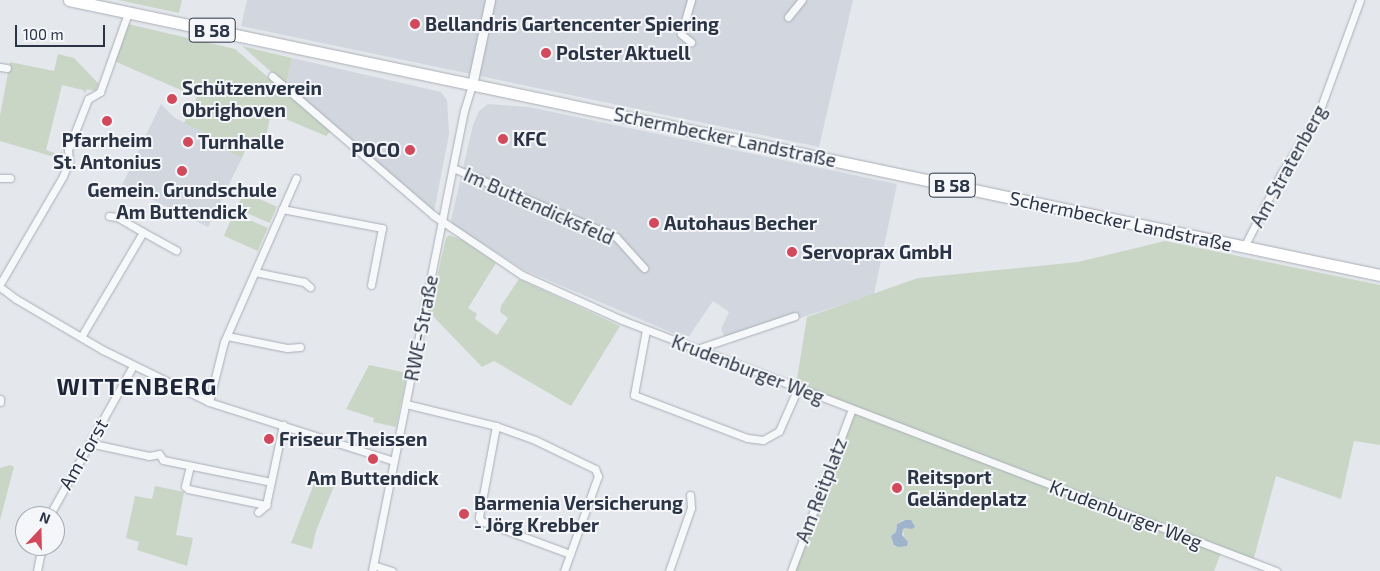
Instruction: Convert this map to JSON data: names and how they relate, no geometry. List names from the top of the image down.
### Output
{
  "streets": {
    "main road": ["B 58", "Schermbecker Landstraße"],
    "street": [
      "Am Stratenberg",
      "Im Buttendicksfeld",
      "RWE-Straße",
      "Krudenburger Weg",
      "Am Forst",
      "Am Reitplatz"
    ]
  },
  "crossings": [
    ["Schermbecker Landstraße", "Am Stratenberg"],
    ["Schermbecker Landstraße", "RWE-Straße"],
    ["Im Buttendicksfeld", "RWE-Straße"],
    ["RWE-Straße", "Krudenburger Weg"],
    ["Krudenburger Weg", "Am Reitplatz"]
  ],
  "districts": ["WITTENBERG"],
  "places": [
    "Bellandris Gartencenter Spiering",
    "Polster Aktuell",
    "Schützenverein Obrighoven",
    "Pfarrheim St. Antonius",
    "KFC",
    "Turnhalle",
    "POCO",
    "Gemein. Grundschule Am Buttendick",
    "Autohaus Becher",
    "Servoprax GmbH",
    "Friseur Theissen",
    "Am Buttendick",
    "Reitsport Geländeplatz",
    "Barmenia Versicherung - Jörg Krebber"
  ],
  "scale_bar": "100 m",
  "north": "top"
}
